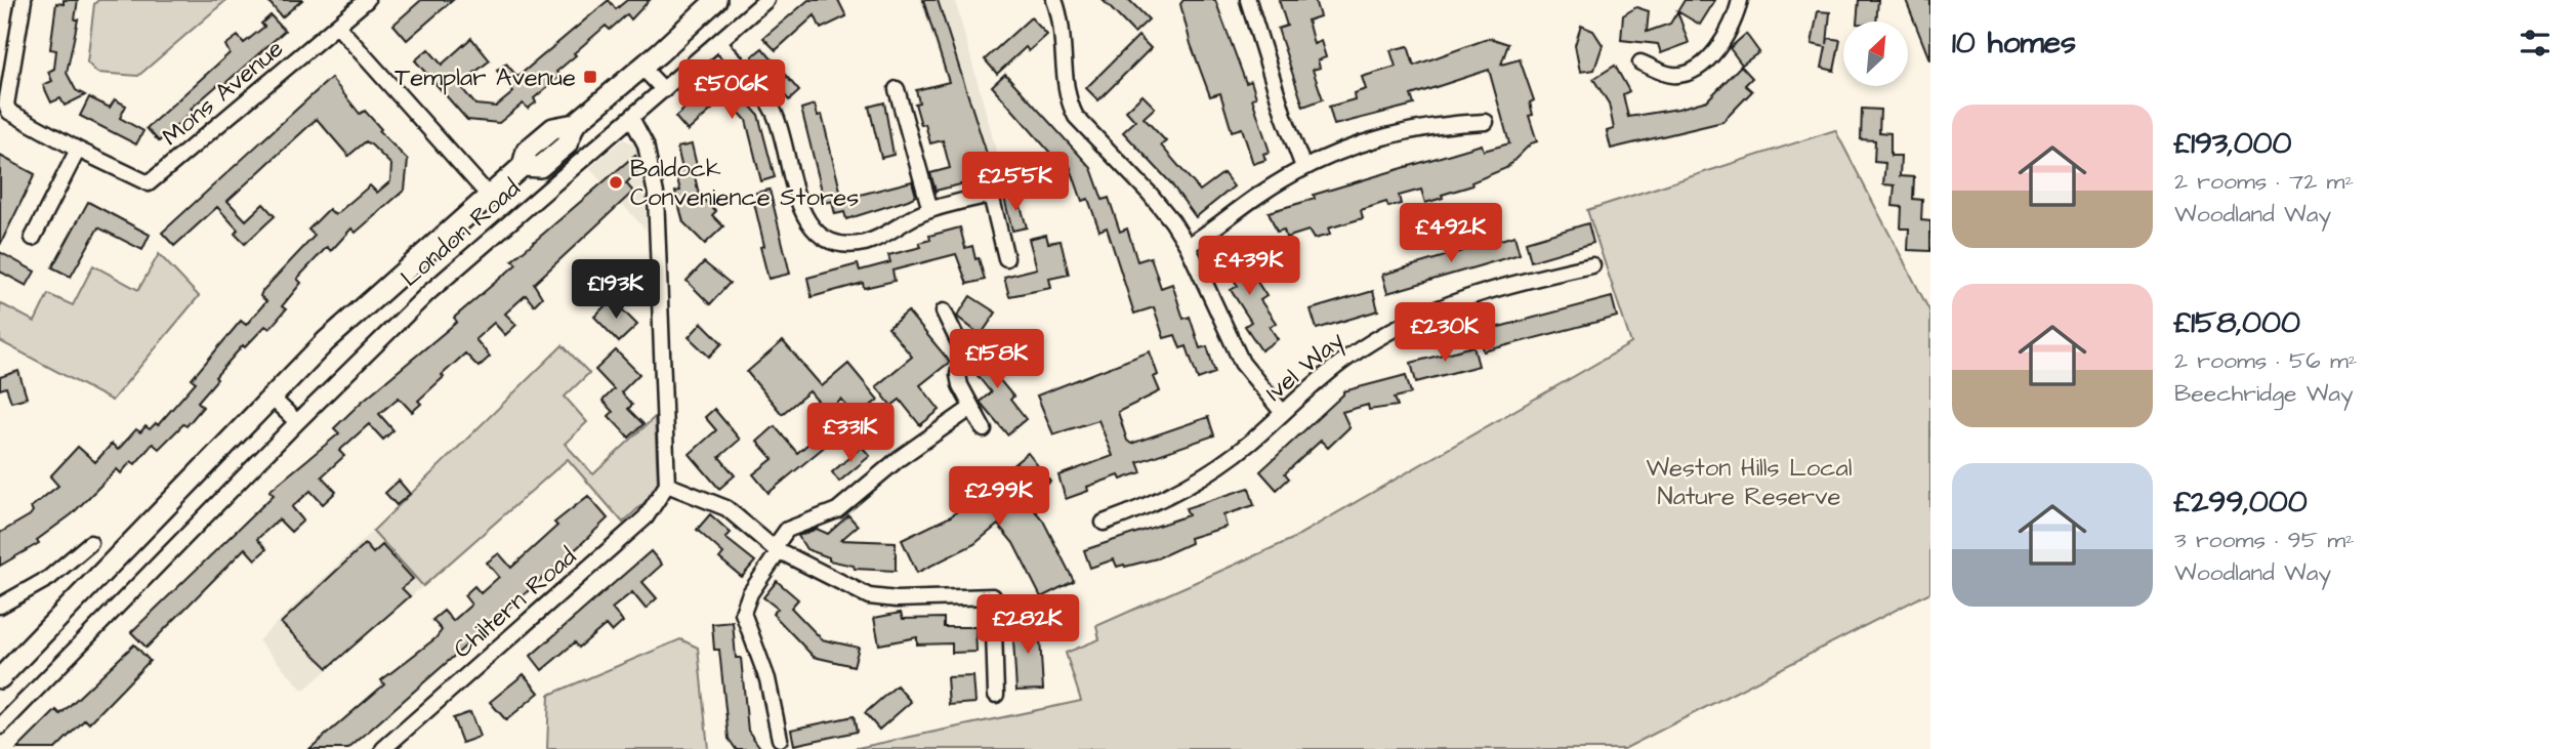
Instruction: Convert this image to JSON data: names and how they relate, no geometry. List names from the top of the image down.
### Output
{
  "streets": {
    "main road": ["London Road"],
    "street": ["Mons Avenue", "Ivel Way", "Chiltern Road"]
  },
  "parks": ["Weston Hills Local Nature Reserve"],
  "places": {
    "transit": ["Templar Avenue"],
    "other": ["Baldock Convenience Stores"]
  },
  "north": "top right",
  "page": {
    "heading": "10 homes",
    "price": [
      "£506K",
      "£255K",
      "£492K",
      "£439K",
      "£193K",
      "£230K",
      "£158K",
      "£331K",
      "£299K",
      "£282K"
    ],
    "list": [
      {
        "name": "£193,000",
        "note": "2 rooms · 72 m² · Woodland Way"
      },
      {
        "name": "£158,000",
        "note": "2 rooms · 56 m² · Beechridge Way"
      },
      {
        "name": "£299,000",
        "note": "3 rooms · 95 m² · Woodland Way"
      }
    ]
  }
}
